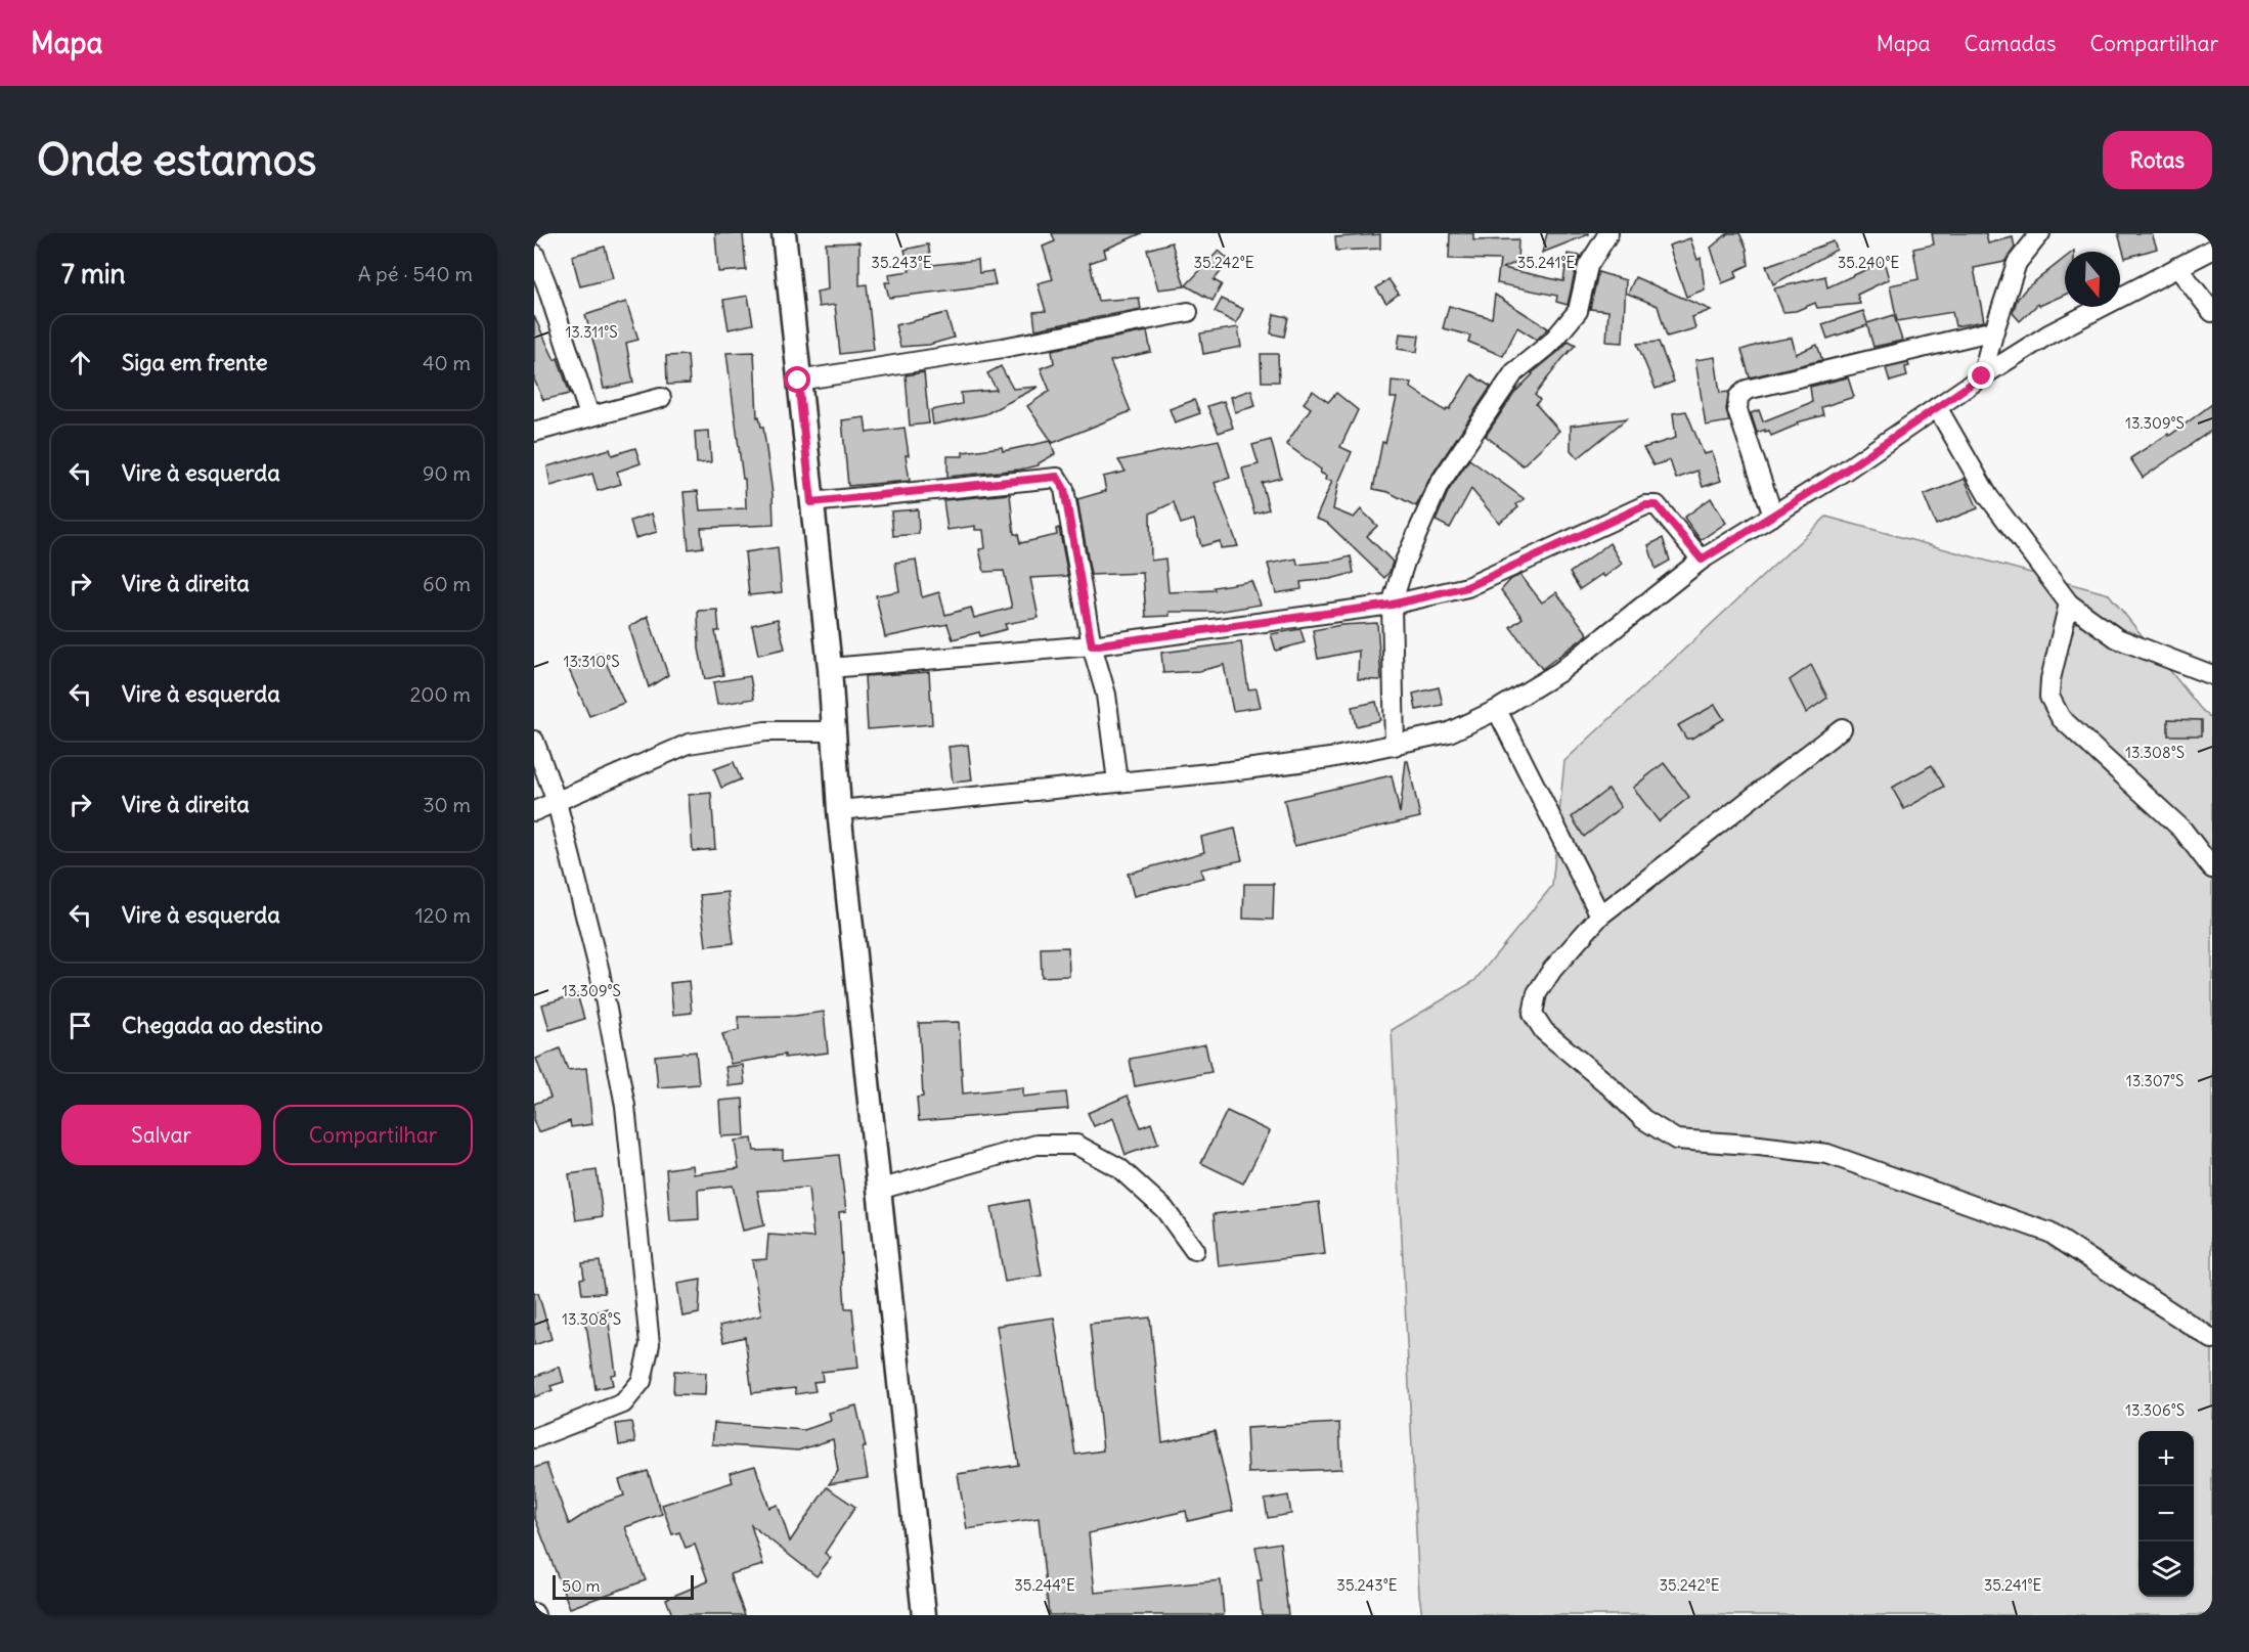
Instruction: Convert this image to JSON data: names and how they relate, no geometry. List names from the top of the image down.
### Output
{
  "scale_bar": "50 m",
  "north": "bottom",
  "page": {
    "header": "Mapa",
    "nav": ["Mapa", "Camadas", "Compartilhar"],
    "buttons": [
      "Rotas",
      ["Salvar", "Compartilhar"]
    ],
    "title": "Onde estamos",
    "heading": ["7 min", "A pé · 540 m"],
    "list": [
      ["Siga em frente", "40 m"],
      ["Vire à esquerda", "90 m"],
      ["Vire à direita", "60 m"],
      ["Vire à esquerda", "200 m"],
      ["Vire à direita", "30 m"],
      ["Vire à esquerda", "120 m"],
      "Chegada ao destino"
    ],
    "map_buttons": ["+", "−"],
    "scale": "50 m"
  },
  "coordinates": [
    "35.243°E",
    "35.242°E",
    "35.241°E",
    "35.240°E",
    "13.311°S",
    "13.309°S",
    "13.310°S",
    "13.308°S",
    "13.307°S",
    "13.306°S",
    "35.244°E"
  ]
}
